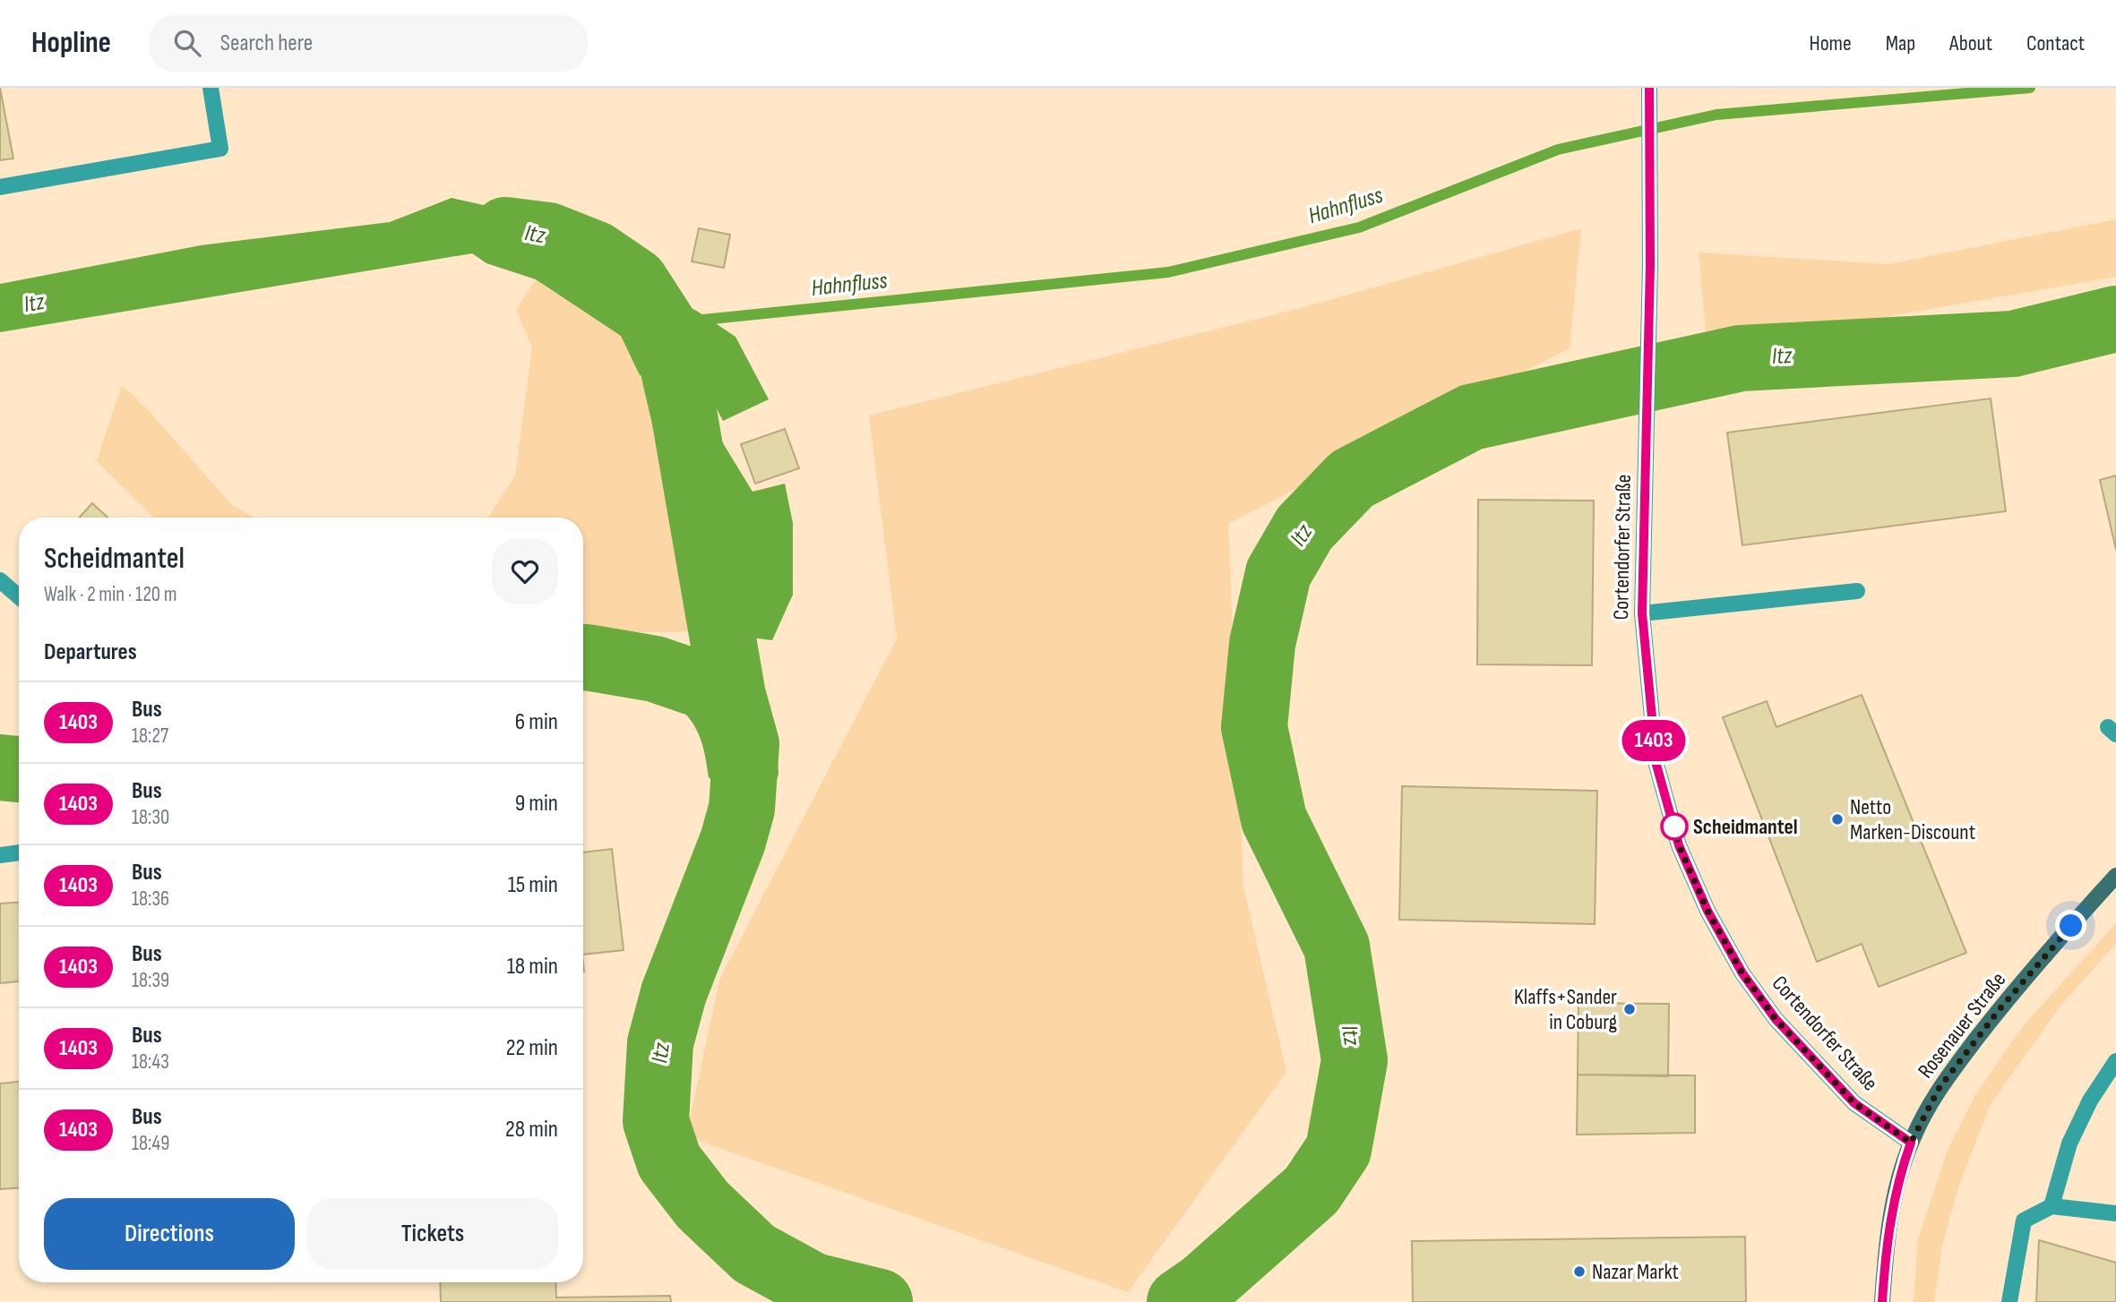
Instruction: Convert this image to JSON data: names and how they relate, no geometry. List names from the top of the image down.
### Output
{
  "streets": {
    "street": ["Cortendorfer Straße", "Rosenauer Straße"]
  },
  "crossings": [
    ["Cortendorfer Straße", "Rosenauer Straße"]
  ],
  "water": ["Hahnfluss", "Itz"],
  "places": [
    "Netto Marken-Discount",
    "Scheidmantel",
    "Klaffs+Sander in Coburg",
    "Nazar Markt"
  ],
  "lines": ["bus line 1403"],
  "page": {
    "header": "Hopline",
    "search": "Search here",
    "nav": [
      "Home",
      "Map",
      "About",
      "Contact"
    ],
    "on_map": "1403",
    "heading": [
      ["Scheidmantel", "Walk · 2 min · 120 m"],
      "Departures"
    ],
    "list": [
      {
        "mark": "1403",
        "name": "Bus",
        "note": "18:27",
        "value": "6 min"
      },
      {
        "mark": "1403",
        "name": "Bus",
        "note": "18:30",
        "value": "9 min"
      },
      {
        "mark": "1403",
        "name": "Bus",
        "note": "18:36",
        "value": "15 min"
      },
      {
        "mark": "1403",
        "name": "Bus",
        "note": "18:39",
        "value": "18 min"
      },
      {
        "mark": "1403",
        "name": "Bus",
        "note": "18:43",
        "value": "22 min"
      },
      {
        "mark": "1403",
        "name": "Bus",
        "note": "18:49",
        "value": "28 min"
      }
    ],
    "buttons": ["Directions", "Tickets"]
  }
}
